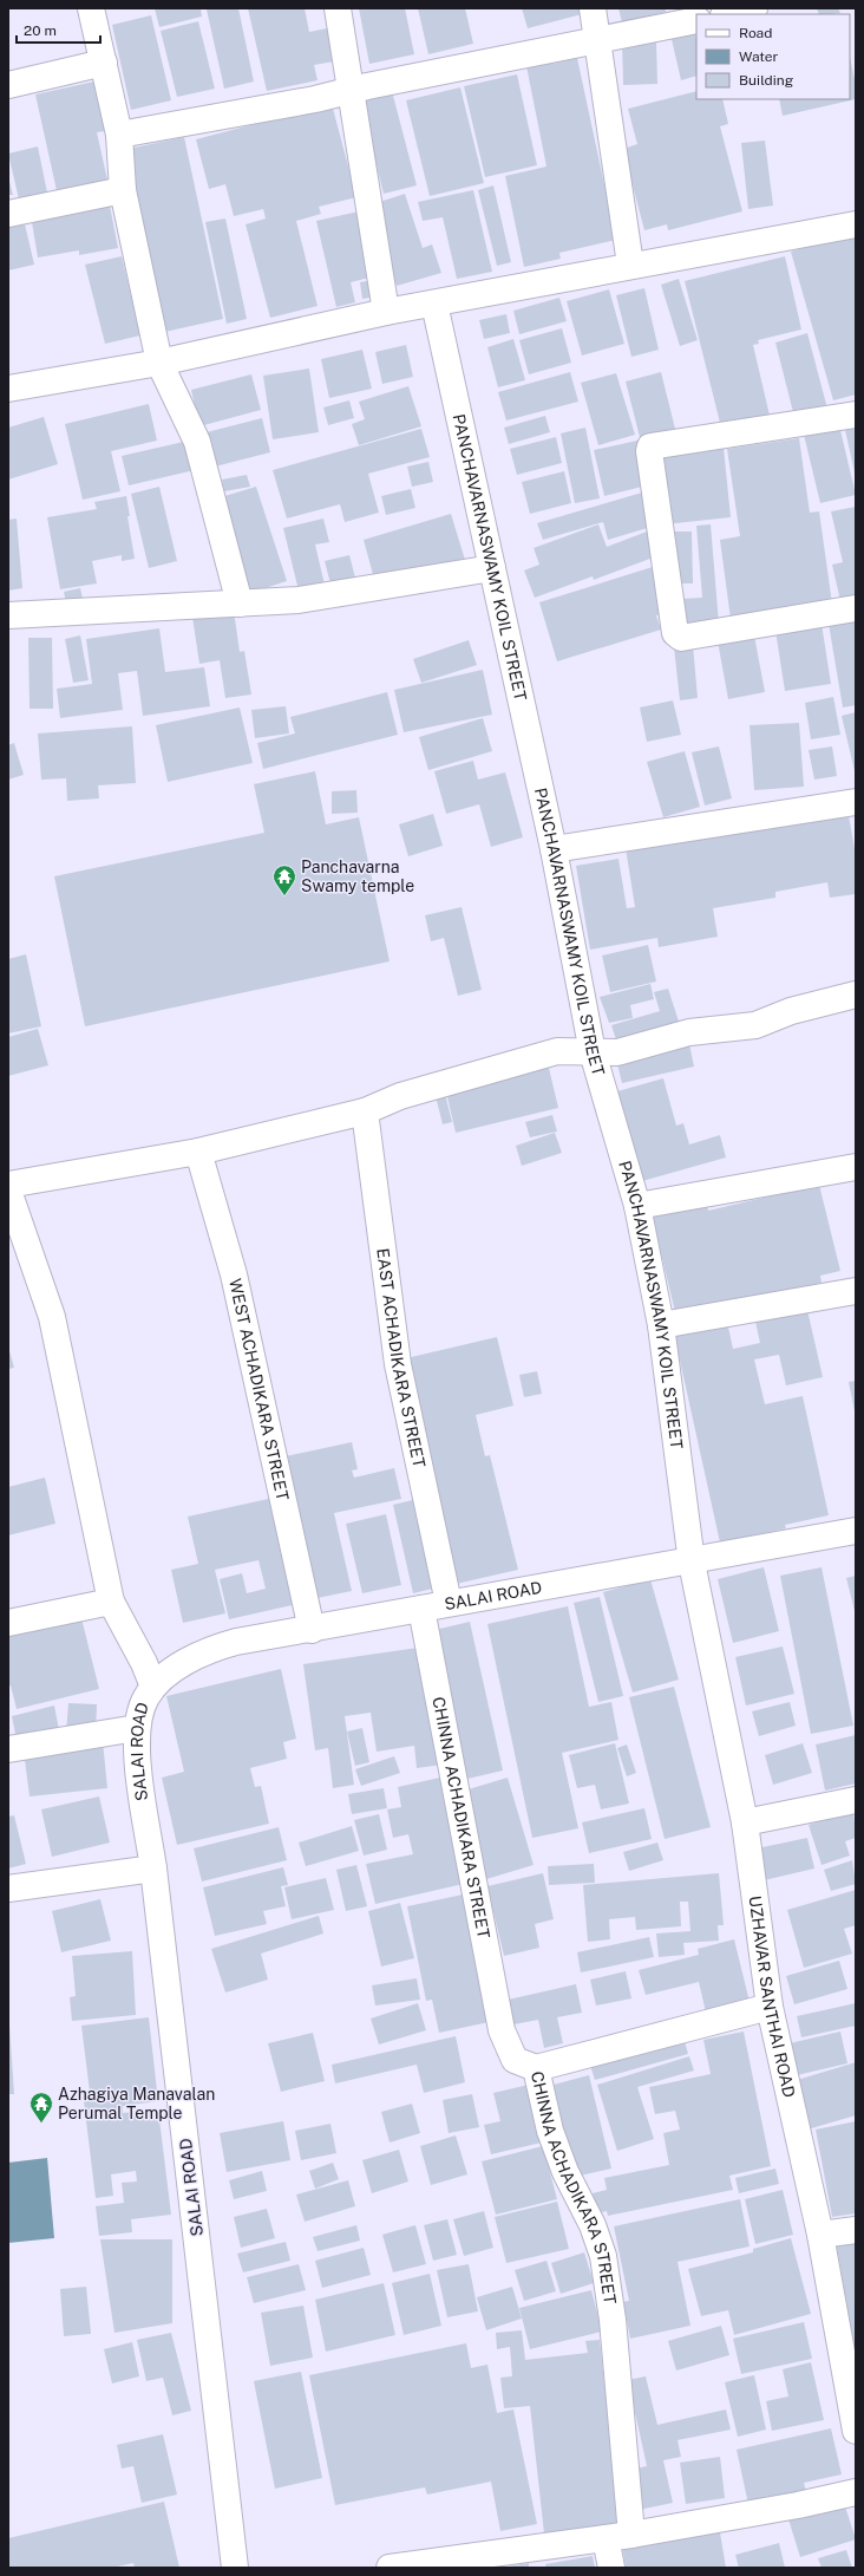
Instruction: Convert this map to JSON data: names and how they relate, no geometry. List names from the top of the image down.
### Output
{
  "streets": {
    "street": [
      "PANCHAVARNASWAMY KOIL STREET",
      "EAST ACHADIKARA STREET",
      "WEST ACHADIKARA STREET",
      "SALAI ROAD",
      "CHINNA ACHADIKARA STREET",
      "UZHAVAR SANTHAI ROAD"
    ]
  },
  "crossings": [
    ["PANCHAVARNASWAMY KOIL STREET", "SALAI ROAD"],
    ["PANCHAVARNASWAMY KOIL STREET", "UZHAVAR SANTHAI ROAD"],
    ["EAST ACHADIKARA STREET", "SALAI ROAD"],
    ["WEST ACHADIKARA STREET", "SALAI ROAD"],
    ["SALAI ROAD", "CHINNA ACHADIKARA STREET"],
    ["SALAI ROAD", "UZHAVAR SANTHAI ROAD"]
  ],
  "places": {
    "temple": ["Panchavarna Swamy temple", "Azhagiya Manavalan Perumal Temple"]
  },
  "legend": ["Road", "Water", "Building"],
  "scale_bar": "20 m"
}
